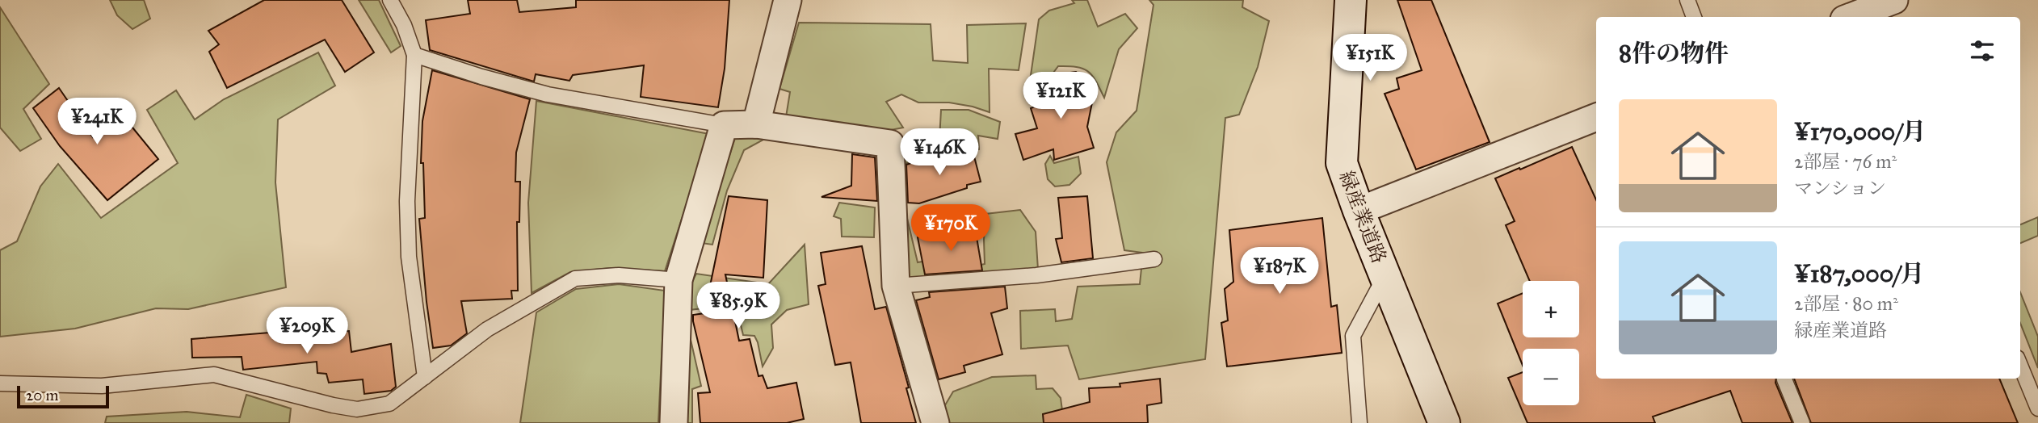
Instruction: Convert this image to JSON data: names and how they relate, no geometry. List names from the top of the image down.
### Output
{
  "streets": {
    "main road": ["緑産業道路"]
  },
  "scale_bar": "20 m",
  "page": {
    "heading": "8件の物件",
    "price": [
      "¥151K",
      "¥121K",
      "¥241K",
      "¥146K",
      "¥170K",
      "¥187K",
      "¥85.9K",
      "¥209K"
    ],
    "list": [
      {
        "name": "¥170,000/月",
        "note": "2部屋 · 76 m² · マンション"
      },
      {
        "name": "¥187,000/月",
        "note": "2部屋 · 80 m² · 緑産業道路"
      }
    ],
    "map_buttons": ["+", "−"],
    "scale": "20 m"
  }
}
